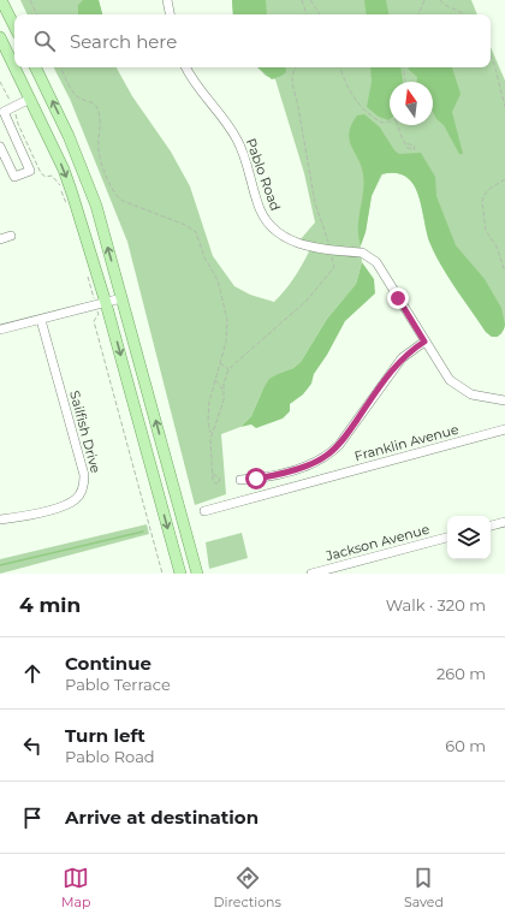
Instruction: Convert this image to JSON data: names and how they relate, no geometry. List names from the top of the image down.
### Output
{
  "streets": {
    "street": [
      "Pablo Road",
      "Sailfish Drive",
      "Franklin Avenue",
      "Jackson Avenue"
    ]
  },
  "north": "top",
  "page": {
    "search": "Search here",
    "heading": ["4 min", "Walk · 320 m"],
    "list": [
      ["Continue", "Pablo Terrace", "260 m"],
      ["Turn left", "Pablo Road", "60 m"],
      "Arrive at destination"
    ],
    "nav": ["Map", "Directions", "Saved"]
  }
}
